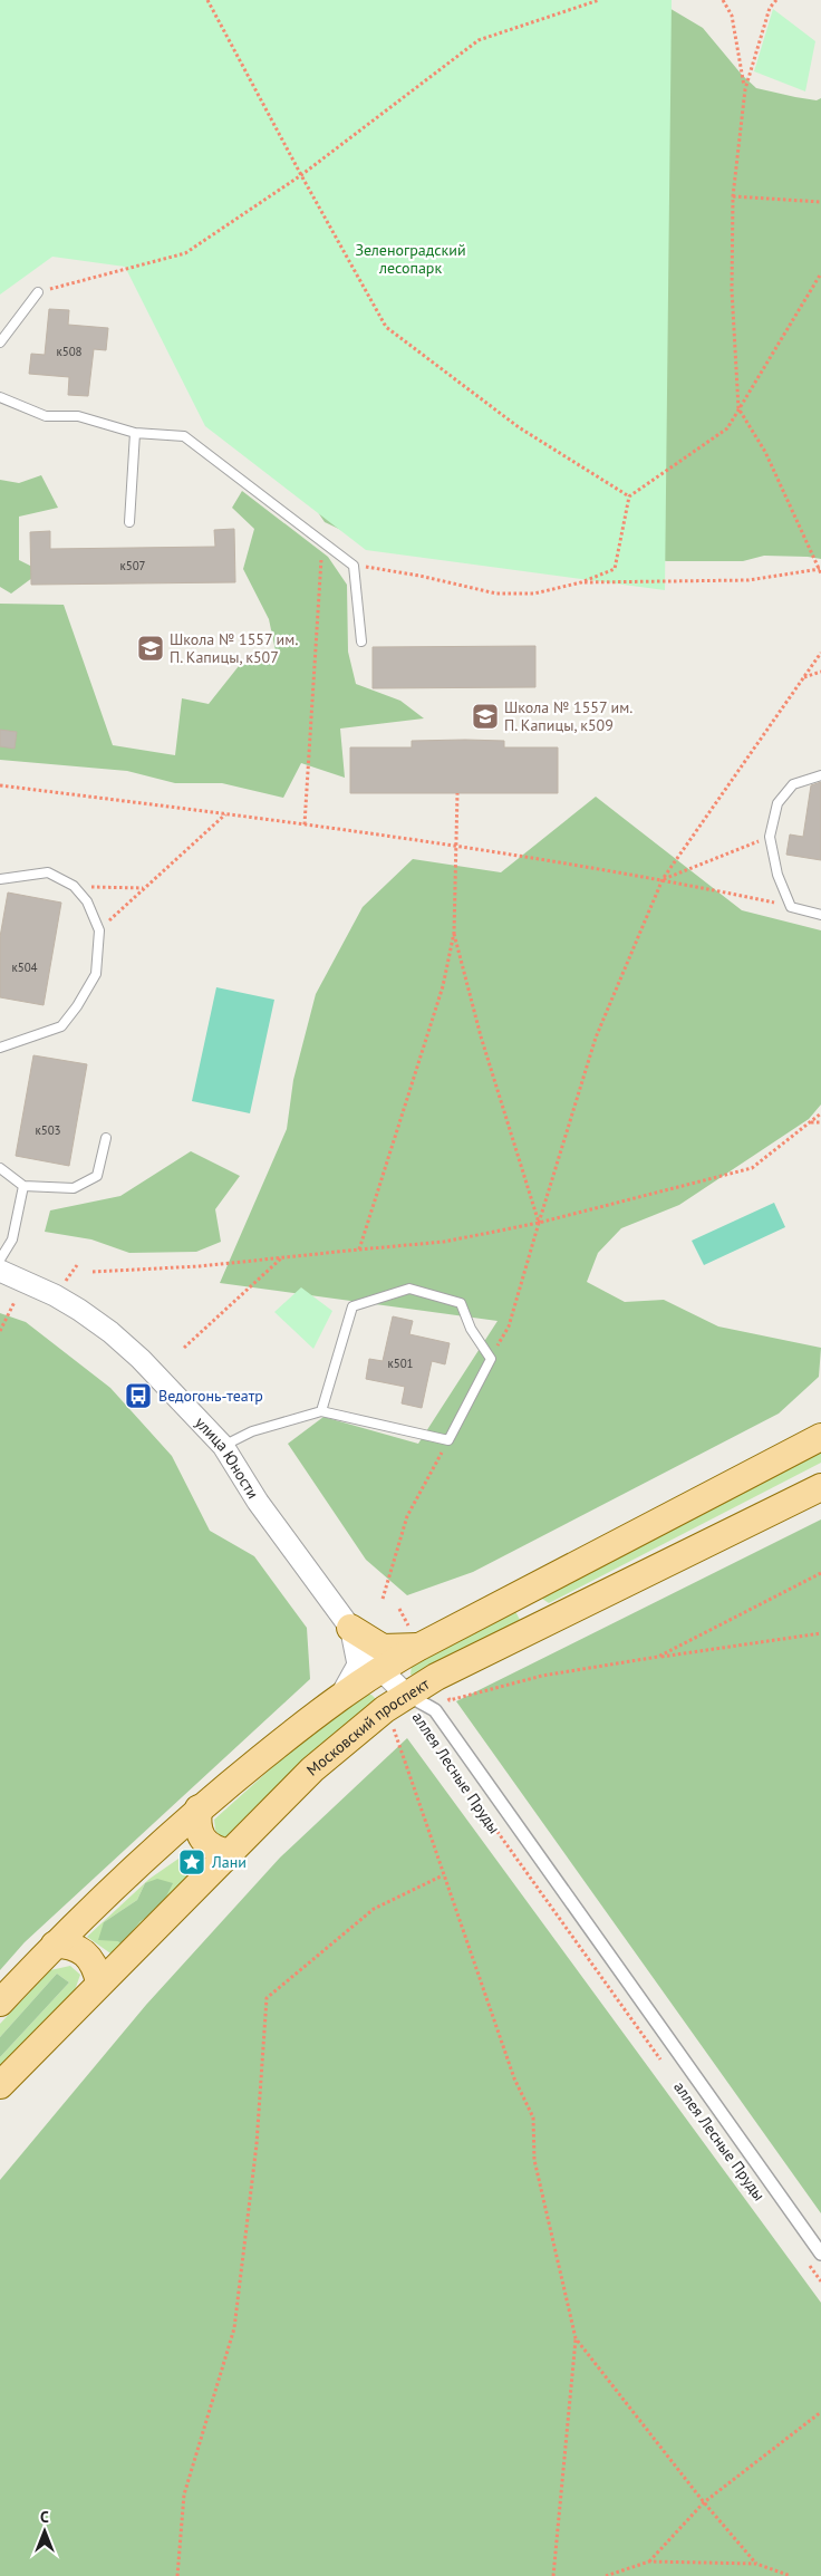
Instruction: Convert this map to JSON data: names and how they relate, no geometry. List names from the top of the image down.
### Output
{
  "streets": {
    "main road": ["Московский проспект"],
    "street": ["улица Юности", "аллея Лесные Пруды"]
  },
  "crossings": [
    ["улица Юности", "Московский проспект"],
    ["улица Юности", "аллея Лесные Пруды"],
    ["Московский проспект", "аллея Лесные Пруды"]
  ],
  "parks": ["Зеленоградский лесопарк"],
  "places": {
    "school or university": ["Школа № 1557 им. П. Капицы, к507", "Школа № 1557 им. П. Капицы, к509"],
    "bus stop": ["Ведогонь-театр"],
    "place": ["Лани"]
  },
  "house_numbers": [
    "к508",
    "к507",
    "к504",
    "к503",
    "к501"
  ],
  "north": "top"
}
